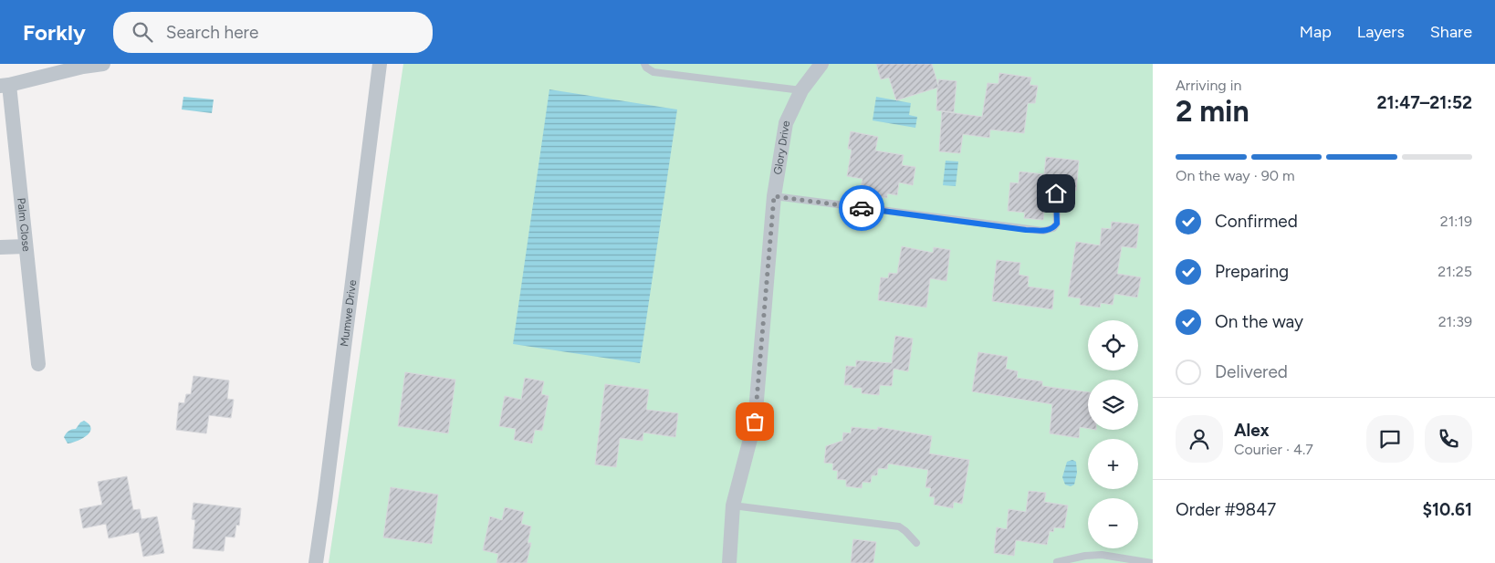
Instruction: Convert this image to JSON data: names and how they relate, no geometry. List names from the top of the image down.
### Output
{
  "streets": {
    "street": ["Glory Drive", "Palm Close", "Mumwe Drive"]
  },
  "page": {
    "header": "Forkly",
    "search": "Search here",
    "nav": ["Map", "Layers", "Share"],
    "heading": ["2 min", "Arriving in", "21:47–21:52"],
    "panel": [
      "Alex",
      "Courier · 4.7",
      "Order #9847",
      "$10.61"
    ],
    "bar": "On the way · 90 m",
    "list": [
      ["Confirmed", "21:19"],
      ["Preparing", "21:25"],
      ["On the way", "21:39"],
      "Delivered"
    ],
    "map_buttons": ["+", "−"]
  }
}
